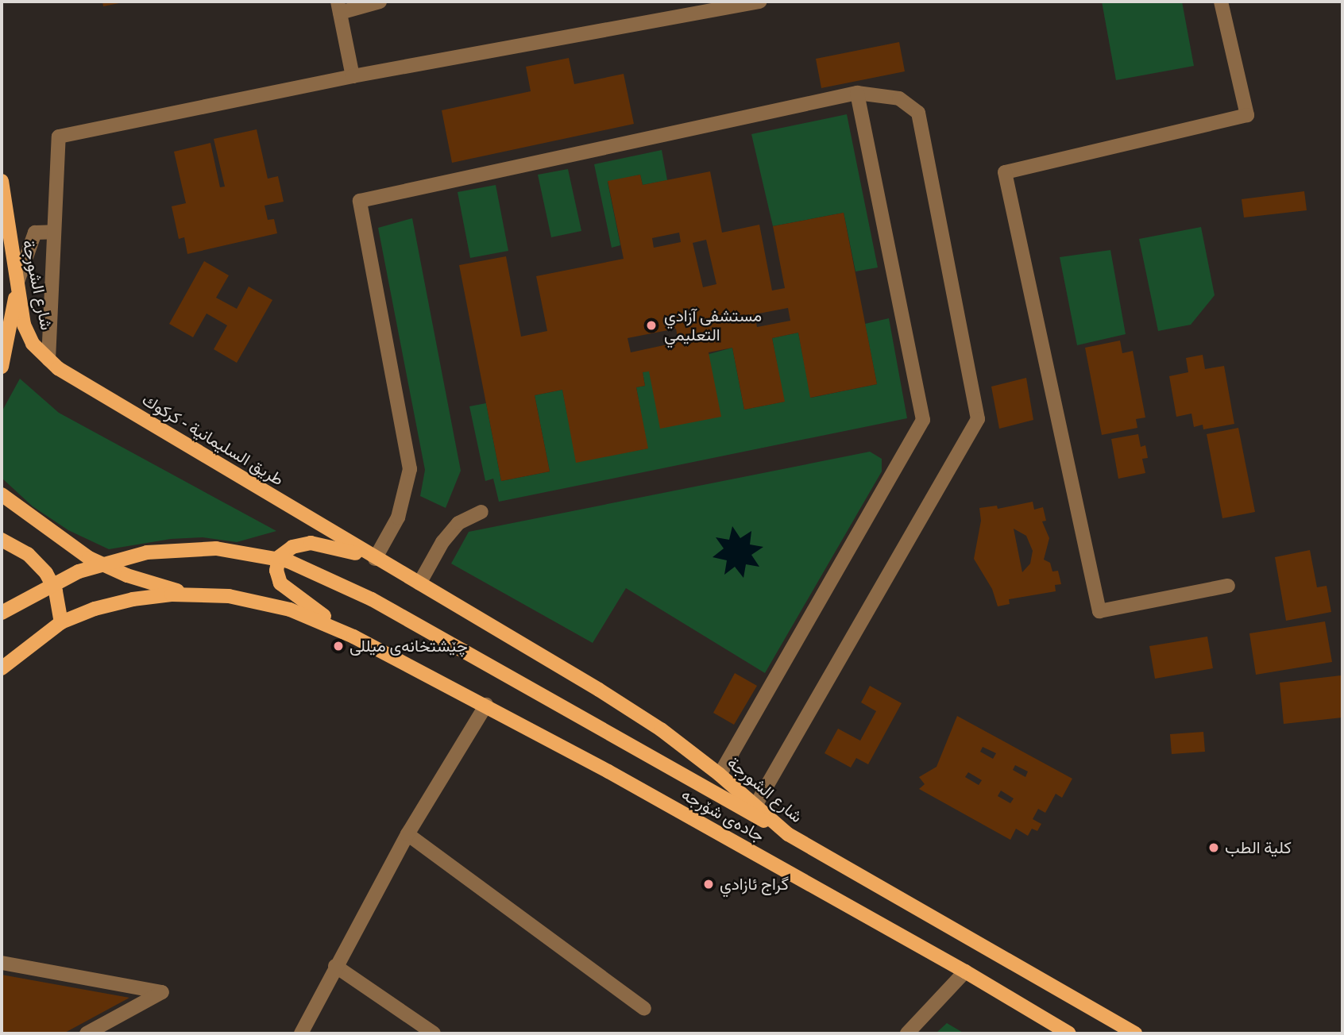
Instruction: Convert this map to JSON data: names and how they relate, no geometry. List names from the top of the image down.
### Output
{
  "streets": {
    "main road": ["شارع الشورجة", "طريق السليمانية - كركوك", "جادەی شۆرجە"]
  },
  "crossings": [
    ["شارع الشورجة", "طريق السليمانية - كركوك"]
  ],
  "places": [
    "مستشفى آزادي التعليمي",
    "چێشتخانەی میللی",
    "كلية الطب",
    "گراج ئازادي"
  ]
}
